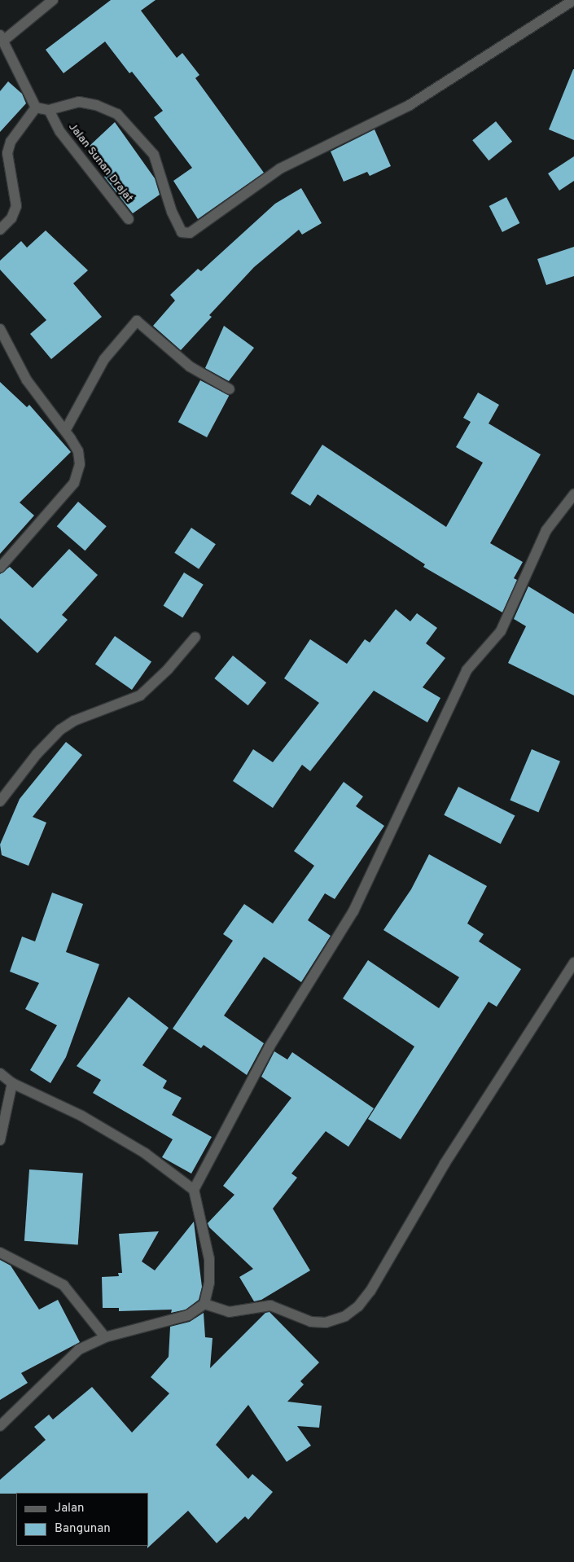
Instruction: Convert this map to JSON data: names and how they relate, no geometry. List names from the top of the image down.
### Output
{
  "streets": {
    "street": ["Jalan Sunan Drajat"]
  },
  "legend": ["Jalan", "Bangunan"]
}
